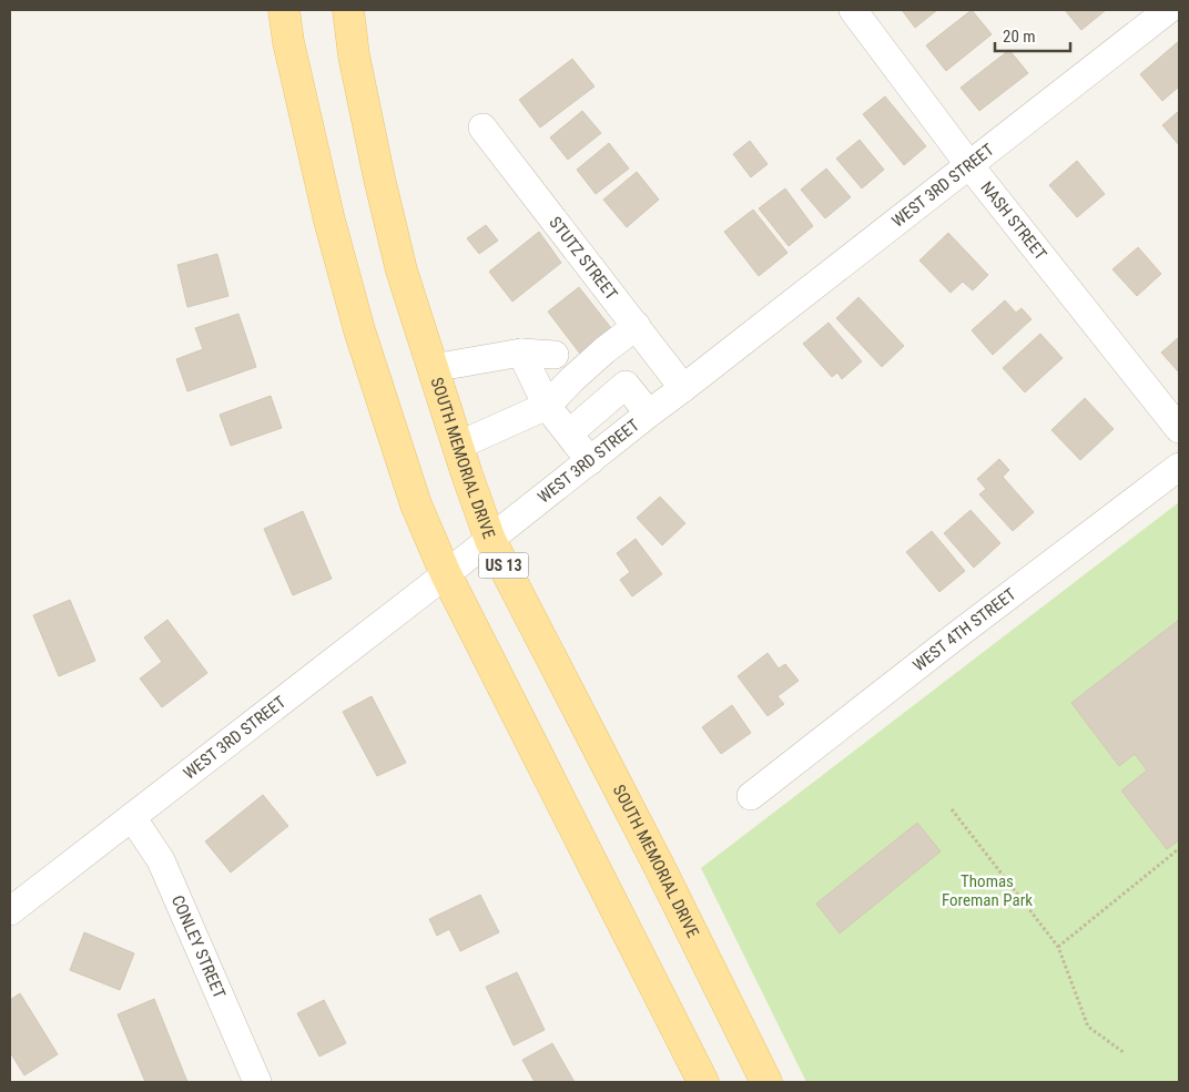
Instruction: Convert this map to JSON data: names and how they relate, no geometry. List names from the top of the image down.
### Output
{
  "streets": {
    "main road": ["SOUTH MEMORIAL DRIVE", "US 13"],
    "street": [
      "WEST 3RD STREET",
      "NASH STREET",
      "STUTZ STREET",
      "WEST 4TH STREET",
      "CONLEY STREET"
    ]
  },
  "crossings": [
    ["WEST 3RD STREET", "NASH STREET"],
    ["WEST 3RD STREET", "STUTZ STREET"],
    ["WEST 3RD STREET", "SOUTH MEMORIAL DRIVE"],
    ["WEST 3RD STREET", "CONLEY STREET"]
  ],
  "parks": ["Thomas Foreman Park"],
  "scale_bar": "20 m"
}
